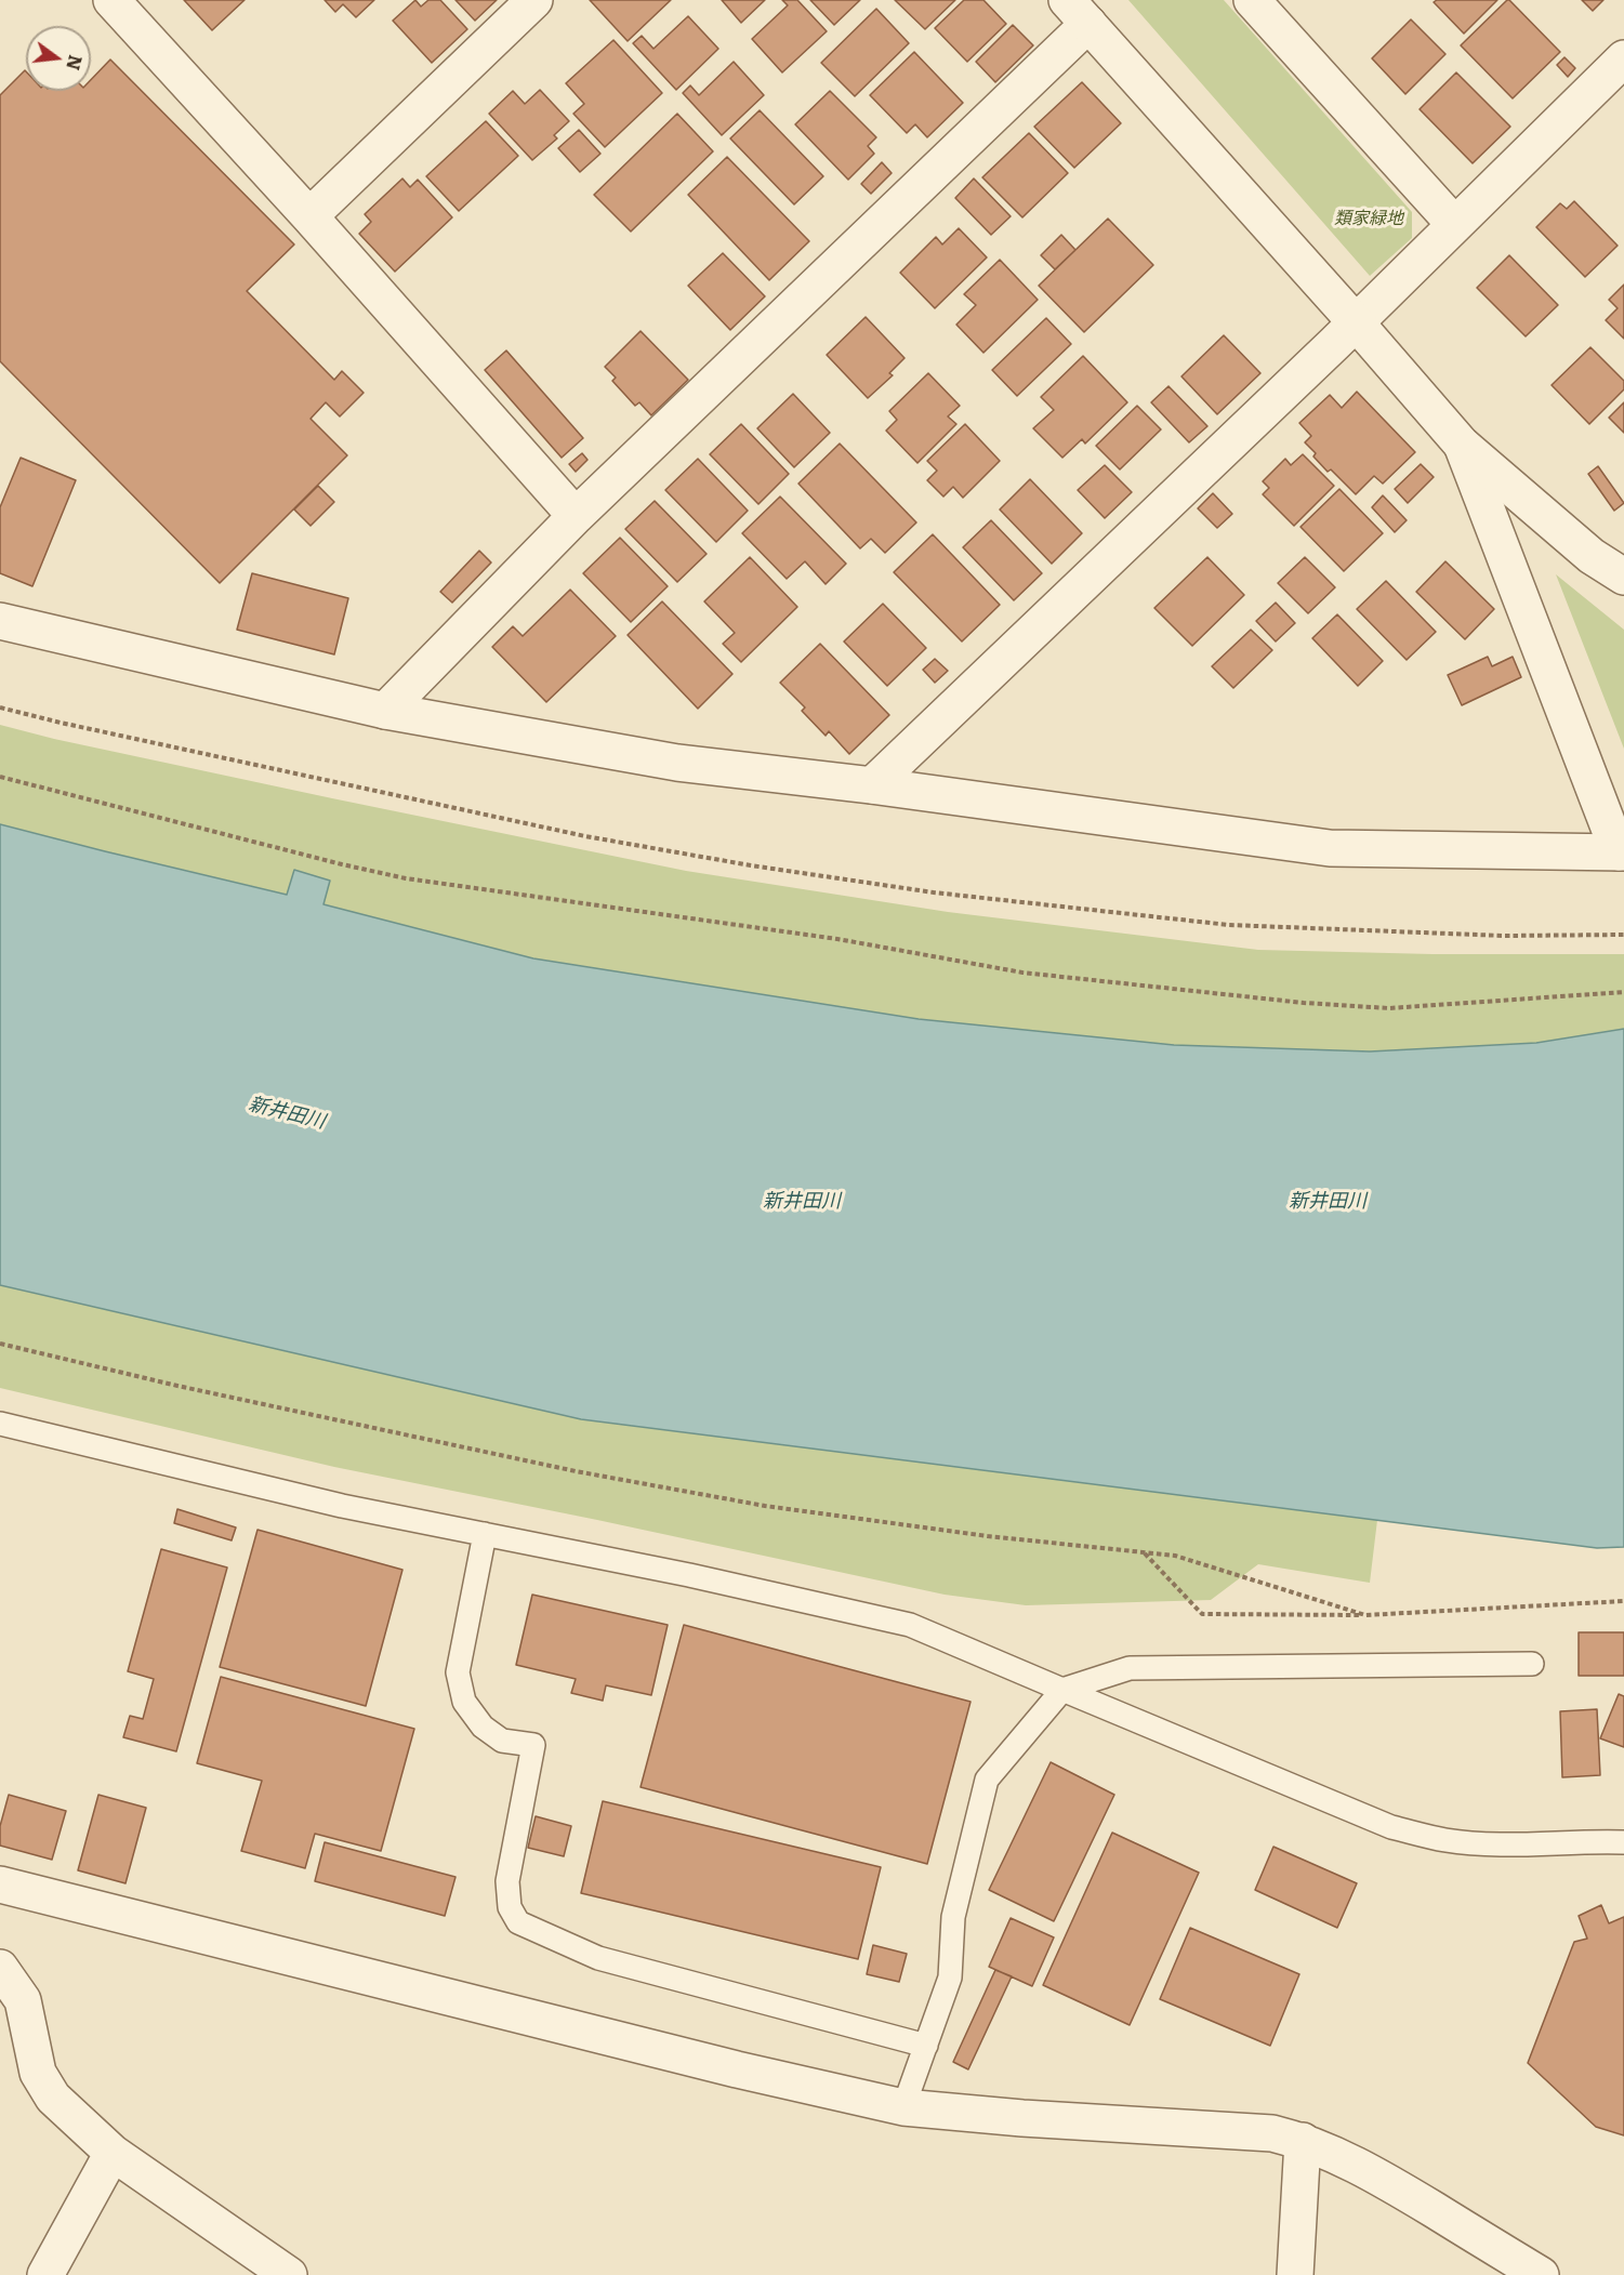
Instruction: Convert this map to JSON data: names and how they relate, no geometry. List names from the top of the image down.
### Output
{
  "water": ["新井田川"],
  "parks": ["類家緑地"],
  "north": "right"
}
